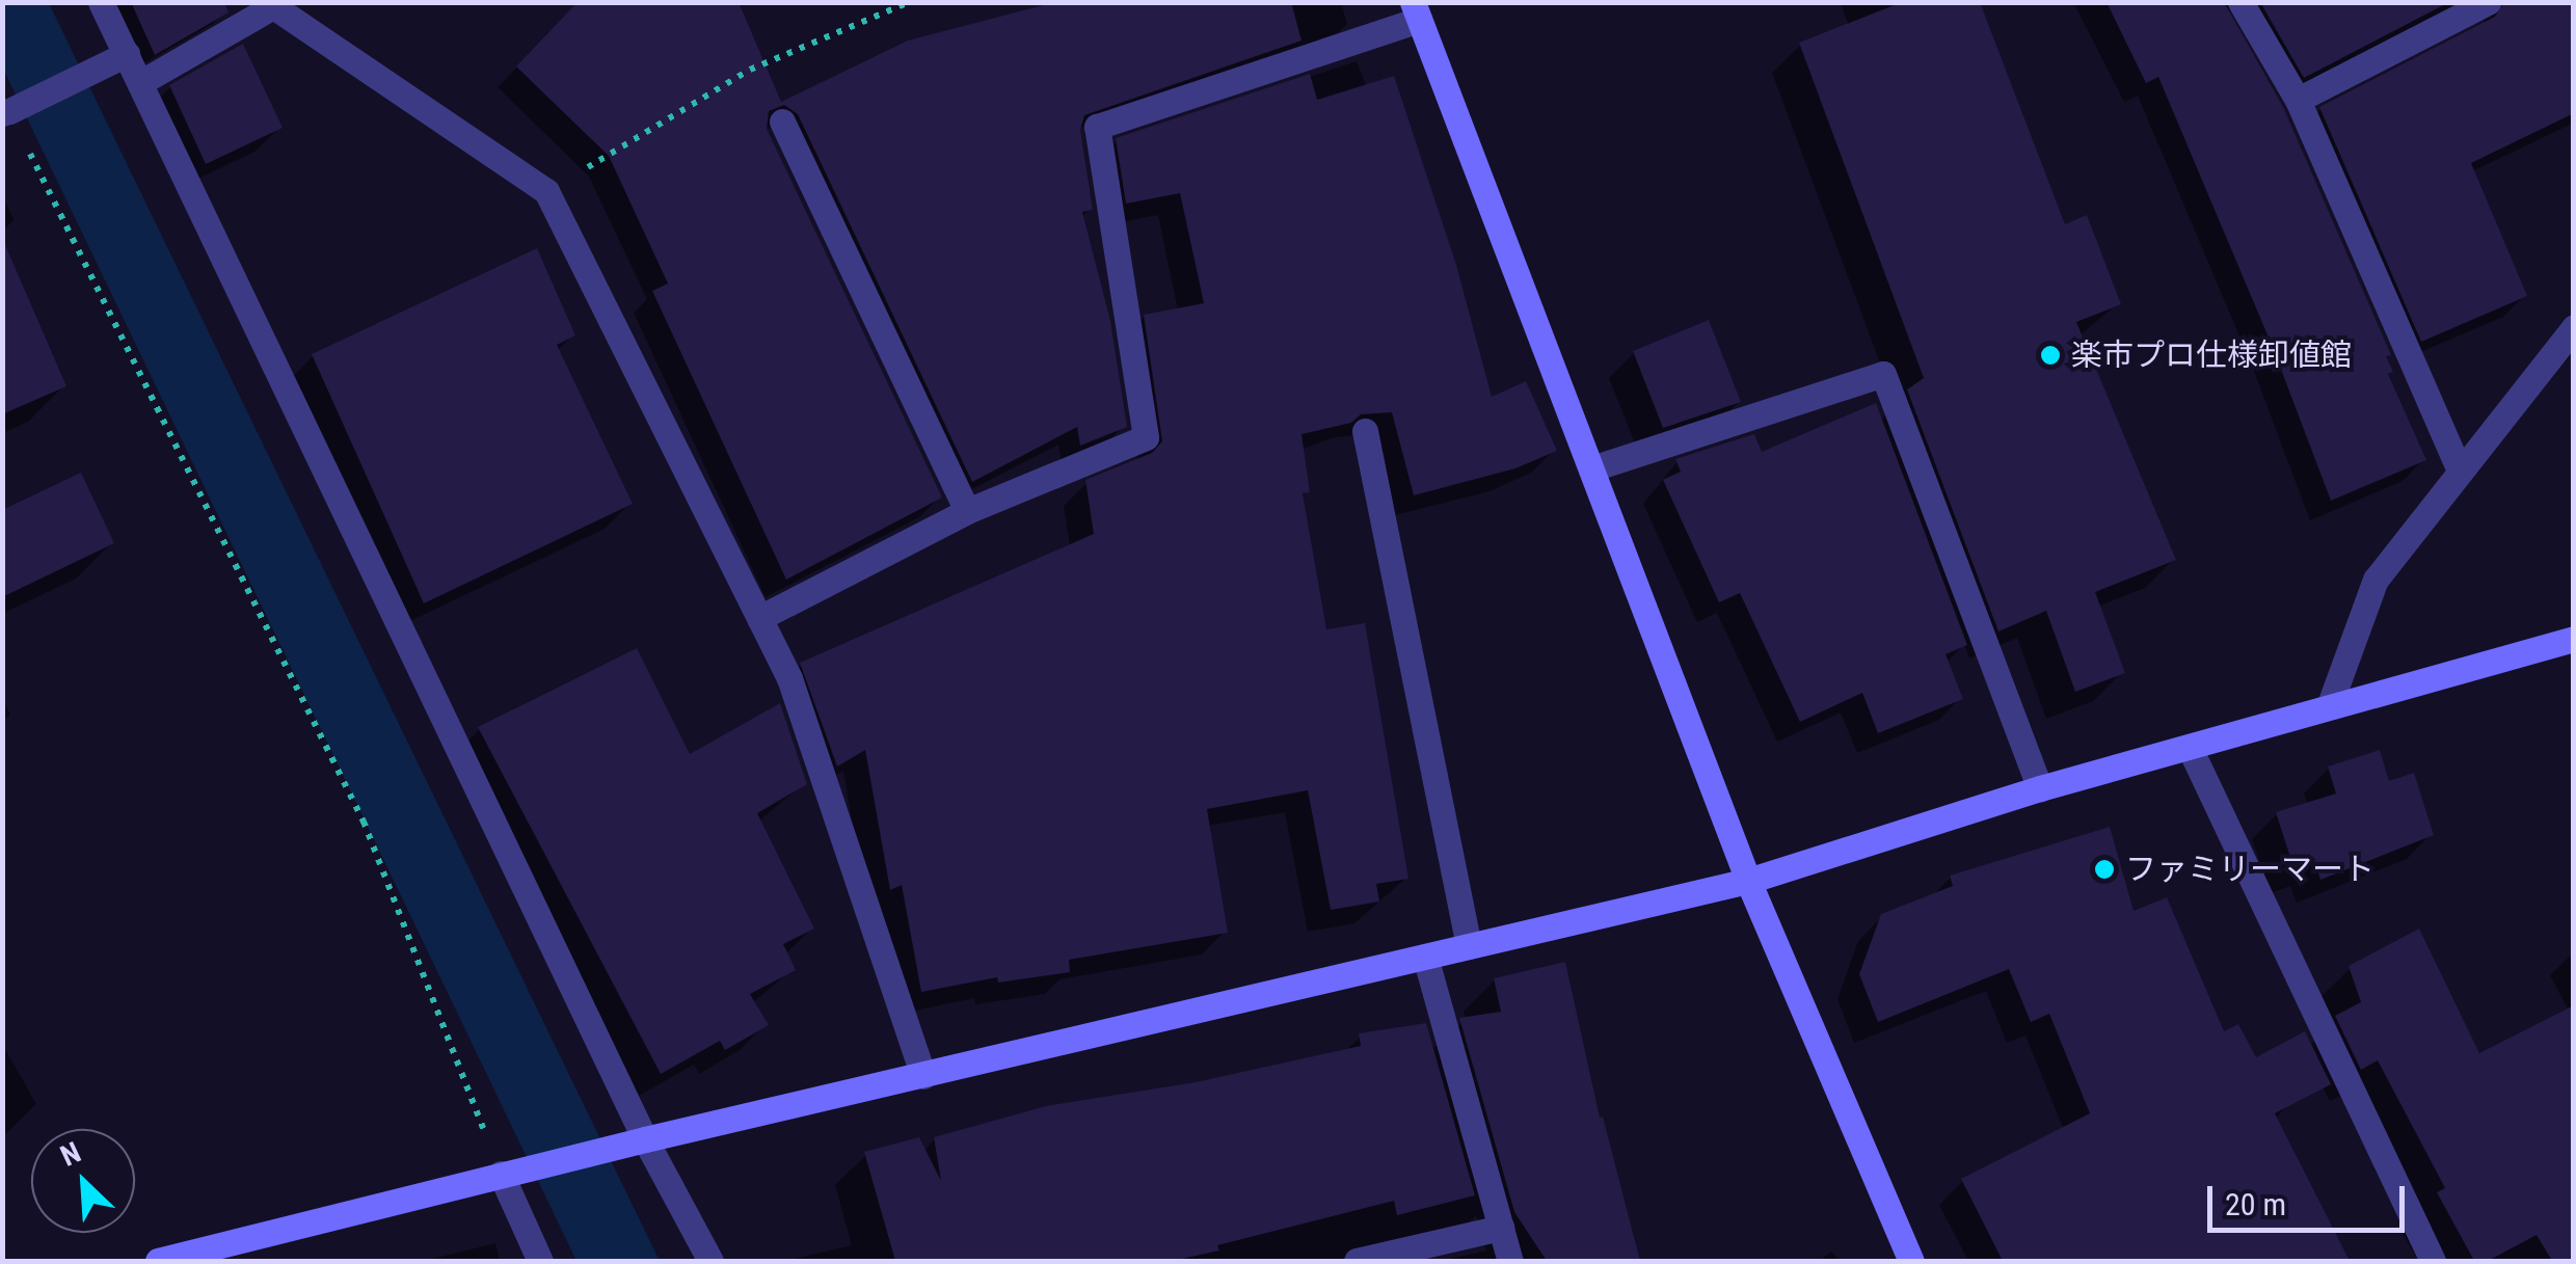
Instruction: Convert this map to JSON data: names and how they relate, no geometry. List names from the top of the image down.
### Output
{
  "places": ["楽市プロ仕様卸値館", "ファミリーマート"],
  "scale_bar": "20 m",
  "north": "top left"
}
